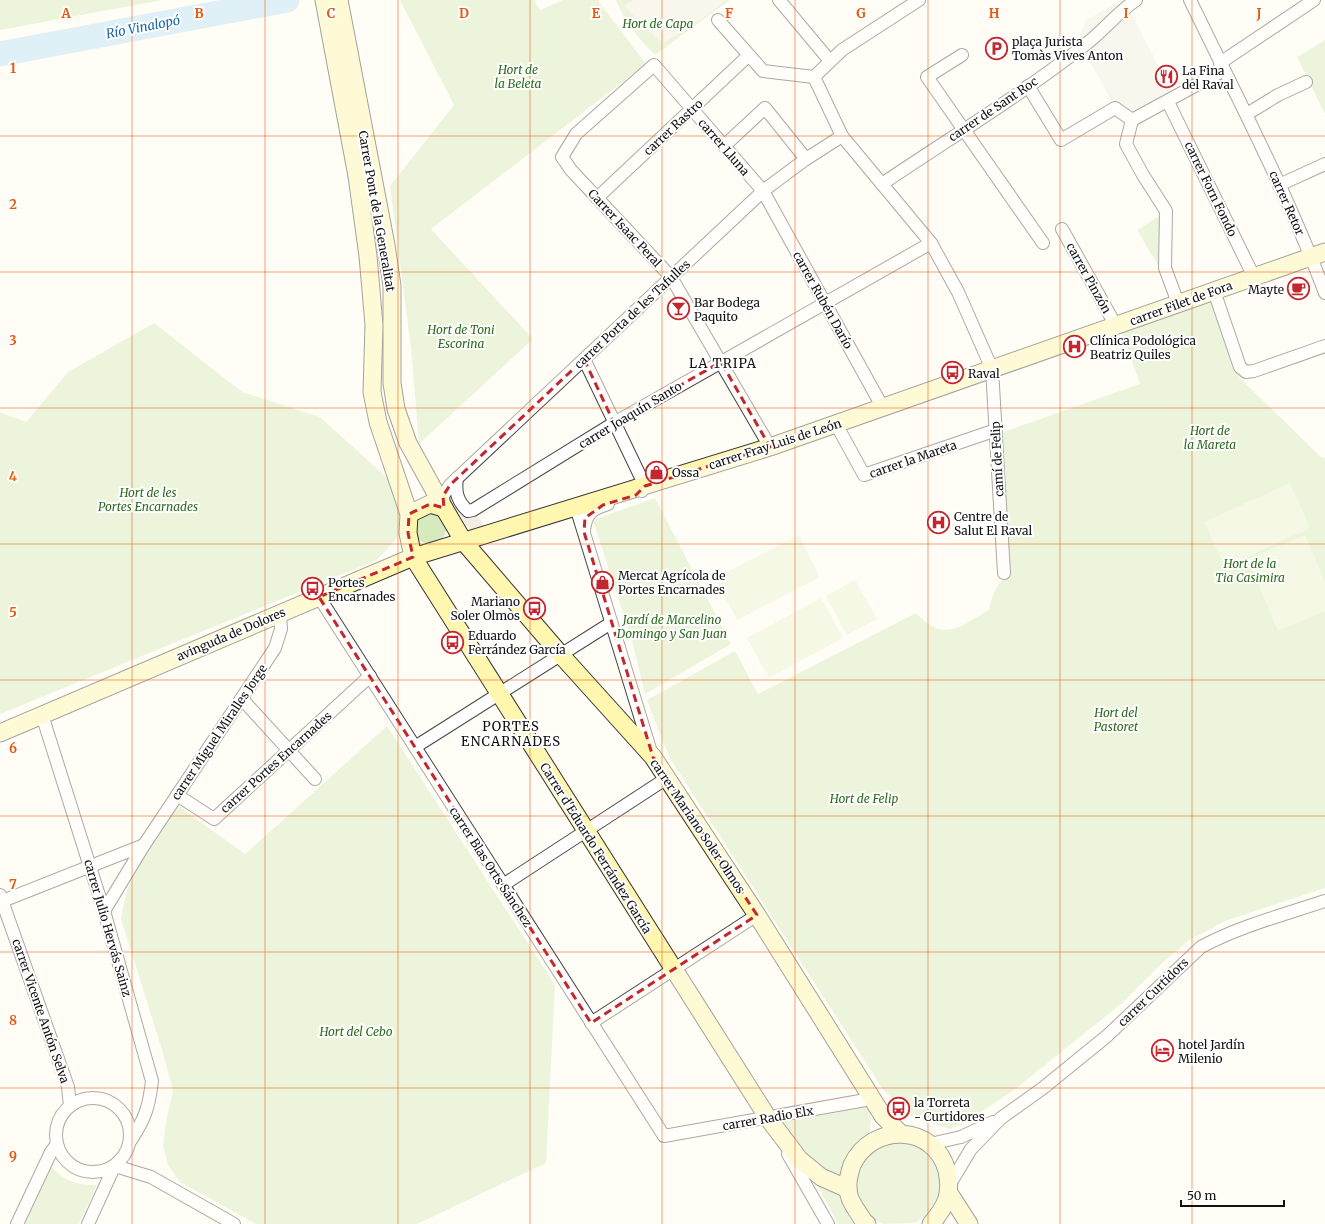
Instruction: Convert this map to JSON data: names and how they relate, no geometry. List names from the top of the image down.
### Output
{
  "streets": {
    "main road": [
      "Carrer Pont de la Generalitat",
      "carrer Filet de Fora",
      "carrer Fray Luis de León",
      "avinguda de Dolores",
      "carrer Mariano Soler Olmos",
      "Carrer d'Eduardo Ferrández García"
    ],
    "street": [
      "carrer de Sant Roc",
      "carrer Rastro",
      "carrer Lluna",
      "carrer Forn Fondo",
      "carrer Retor",
      "Carrer Isaac Peral",
      "carrer Pinzón",
      "carrer Rubén Darío",
      "carrer Porta de les Tafulles",
      "carrer Joaquín Santo",
      "carrer la Mareta",
      "camí de Felip",
      "carrer Miguel Miralles Jorge",
      "carrer Portes Encarnades",
      "carrer Blas Orts Sánchez",
      "carrer Julio Hervás Sainz",
      "carrer Curtidors",
      "carrer Vicente Antón Selva",
      "carrer Radio Elx"
    ]
  },
  "crossings": [
    ["carrer Rastro", "carrer Lluna"],
    ["carrer Rastro", "Carrer Isaac Peral"],
    ["carrer Lluna", "Carrer Isaac Peral"],
    ["carrer Lluna", "carrer Rubén Darío"],
    ["carrer Lluna", "carrer Porta de les Tafulles"],
    ["carrer Forn Fondo", "carrer Filet de Fora"],
    ["carrer Retor", "carrer Filet de Fora"],
    ["Carrer Pont de la Generalitat", "carrer Porta de les Tafulles"],
    ["Carrer Pont de la Generalitat", "carrer Fray Luis de León"],
    ["Carrer Pont de la Generalitat", "avinguda de Dolores"],
    ["Carrer Pont de la Generalitat", "carrer Mariano Soler Olmos"],
    ["Carrer Pont de la Generalitat", "Carrer d'Eduardo Ferrández García"],
    ["Carrer Isaac Peral", "carrer Porta de les Tafulles"],
    ["Carrer Isaac Peral", "carrer Joaquín Santo"],
    ["Carrer Isaac Peral", "carrer Fray Luis de León"],
    ["carrer Pinzón", "carrer Filet de Fora"],
    ["carrer Rubén Darío", "carrer Porta de les Tafulles"],
    ["carrer Rubén Darío", "carrer Joaquín Santo"],
    ["carrer Rubén Darío", "carrer Fray Luis de León"],
    ["carrer Filet de Fora", "carrer Fray Luis de León"],
    ["carrer Filet de Fora", "camí de Felip"],
    ["carrer Porta de les Tafulles", "carrer Joaquín Santo"],
    ["carrer Fray Luis de León", "carrer la Mareta"],
    ["carrer Fray Luis de León", "camí de Felip"],
    ["carrer Fray Luis de León", "avinguda de Dolores"],
    ["carrer Fray Luis de León", "carrer Mariano Soler Olmos"],
    ["carrer la Mareta", "camí de Felip"],
    ["avinguda de Dolores", "carrer Miguel Miralles Jorge"],
    ["avinguda de Dolores", "carrer Mariano Soler Olmos"],
    ["avinguda de Dolores", "Carrer d'Eduardo Ferrández García"],
    ["avinguda de Dolores", "carrer Blas Orts Sánchez"],
    ["avinguda de Dolores", "carrer Julio Hervás Sainz"],
    ["carrer Miguel Miralles Jorge", "carrer Portes Encarnades"],
    ["carrer Miguel Miralles Jorge", "carrer Julio Hervás Sainz"],
    ["carrer Portes Encarnades", "carrer Blas Orts Sánchez"],
    ["carrer Mariano Soler Olmos", "carrer Radio Elx"],
    ["Carrer d'Eduardo Ferrández García", "carrer Radio Elx"],
    ["carrer Blas Orts Sánchez", "carrer Radio Elx"],
    ["carrer Julio Hervás Sainz", "carrer Vicente Antón Selva"]
  ],
  "districts": ["LA TRIPA", "PORTES ENCARNADES"],
  "water": ["Río Vinalopó"],
  "parks": [
    "Hort de Capa",
    "Hort de la Beleta",
    "Hort de Toni Escorina",
    "Hort de la Mareta",
    "Hort de les Portes Encarnades",
    "Hort de la Tia Casimira",
    "Jardí de Marcelino Domingo y San Juan",
    "Hort del Pastoret",
    "Hort de Felip",
    "Hort del Cebo"
  ],
  "places": {
    "parking": ["plaça Jurista Tomàs Vives Anton"],
    "restaurant": ["La Fina del Raval"],
    "cafe": ["Mayte"],
    "bar": ["Bar Bodega Paquito"],
    "hospital": ["Clínica Podológica Beatriz Quiles", "Centre de Salut El Raval"],
    "bus stop": [
      "Raval",
      "Portes Encarnades",
      "Mariano Soler Olmos",
      "Eduardo Ferrández García",
      "la Torreta - Curtidores"
    ],
    "shop": ["Ossa", "Mercat Agrícola de Portes Encarnades"],
    "hotel": ["hotel Jardín Milenio"]
  },
  "scale_bar": "50 m",
  "grid": {
    "columns": [
      "A",
      "B",
      "C",
      "D",
      "E",
      "F",
      "G",
      "H",
      "I",
      "J"
    ],
    "rows": [
      "1",
      "2",
      "3",
      "4",
      "5",
      "6",
      "7",
      "8",
      "9"
    ]
  }
}
